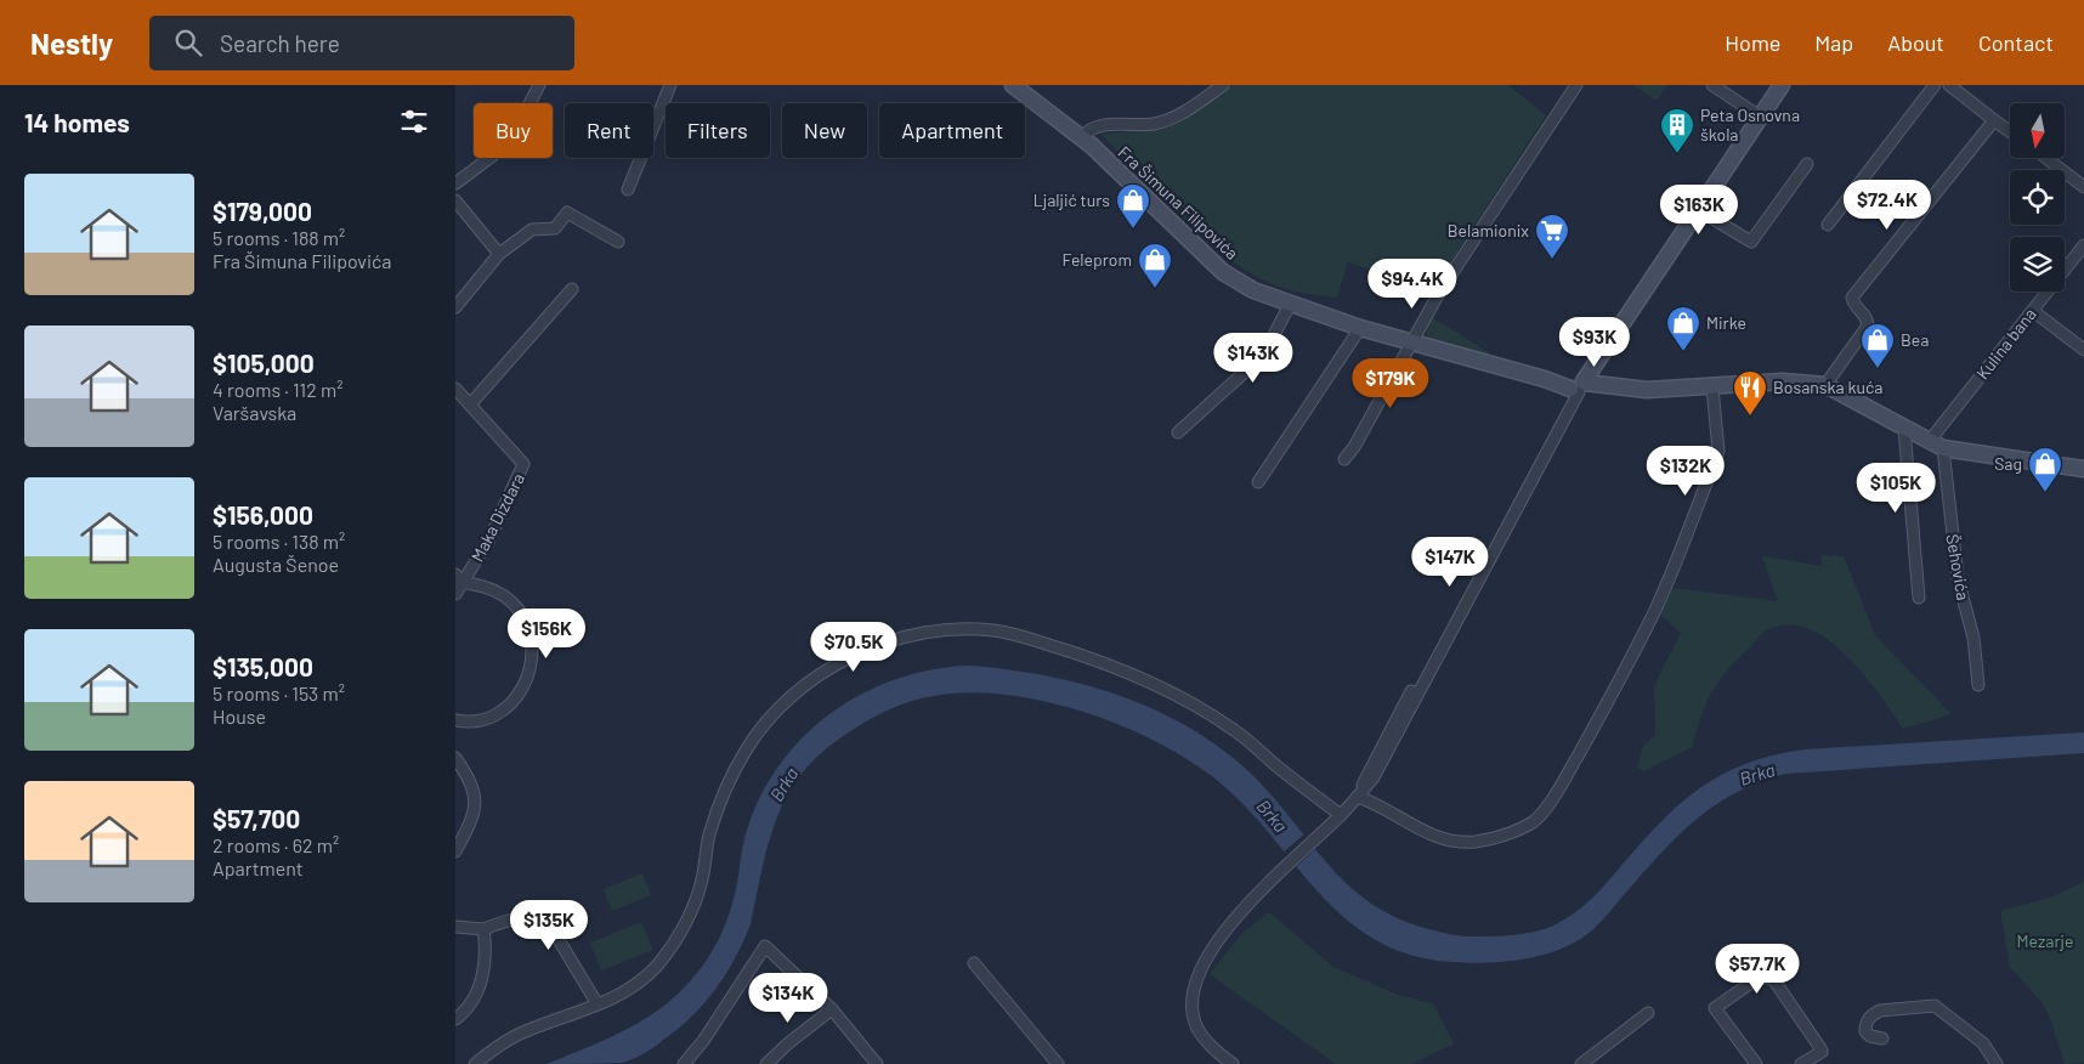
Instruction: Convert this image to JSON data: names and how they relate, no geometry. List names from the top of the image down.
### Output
{
  "streets": {
    "main road": ["Fra Šimuna Filipovića"],
    "street": ["Kulina bana", "Maka Dizdara", "Šehovića"]
  },
  "crossings": [
    ["Kulina bana", "Šehovića"]
  ],
  "water": ["Brka"],
  "parks": ["Mezarje"],
  "places": {
    "building": ["Peta Osnovna škola"],
    "shop": [
      "Ljaljić turs",
      "Feleprom",
      "Mirke",
      "Bea",
      "Sag"
    ],
    "supermarket": ["Belamionix"],
    "restaurant": ["Bosanska kuća"]
  },
  "north": "bottom",
  "page": {
    "header": "Nestly",
    "search": "Search here",
    "nav": [
      "Home",
      "Map",
      "About",
      "Contact"
    ],
    "heading": "14 homes",
    "chip": [
      "Buy",
      "Rent",
      "Filters",
      "New",
      "Apartment"
    ],
    "list": [
      {
        "name": "$179,000",
        "note": "5 rooms · 188 m² · Fra Šimuna Filipovića"
      },
      {
        "name": "$105,000",
        "note": "4 rooms · 112 m² · Varšavska"
      },
      {
        "name": "$156,000",
        "note": "5 rooms · 138 m² · Augusta Šenoe"
      },
      {
        "name": "$135,000",
        "note": "5 rooms · 153 m² · House"
      },
      {
        "name": "$57,700",
        "note": "2 rooms · 62 m² · Apartment"
      }
    ],
    "price": [
      "$72.4K",
      "$163K",
      "$94.4K",
      "$93K",
      "$143K",
      "$179K",
      "$132K",
      "$105K",
      "$147K",
      "$156K",
      "$70.5K",
      "$135K",
      "$57.7K",
      "$134K"
    ]
  }
}
